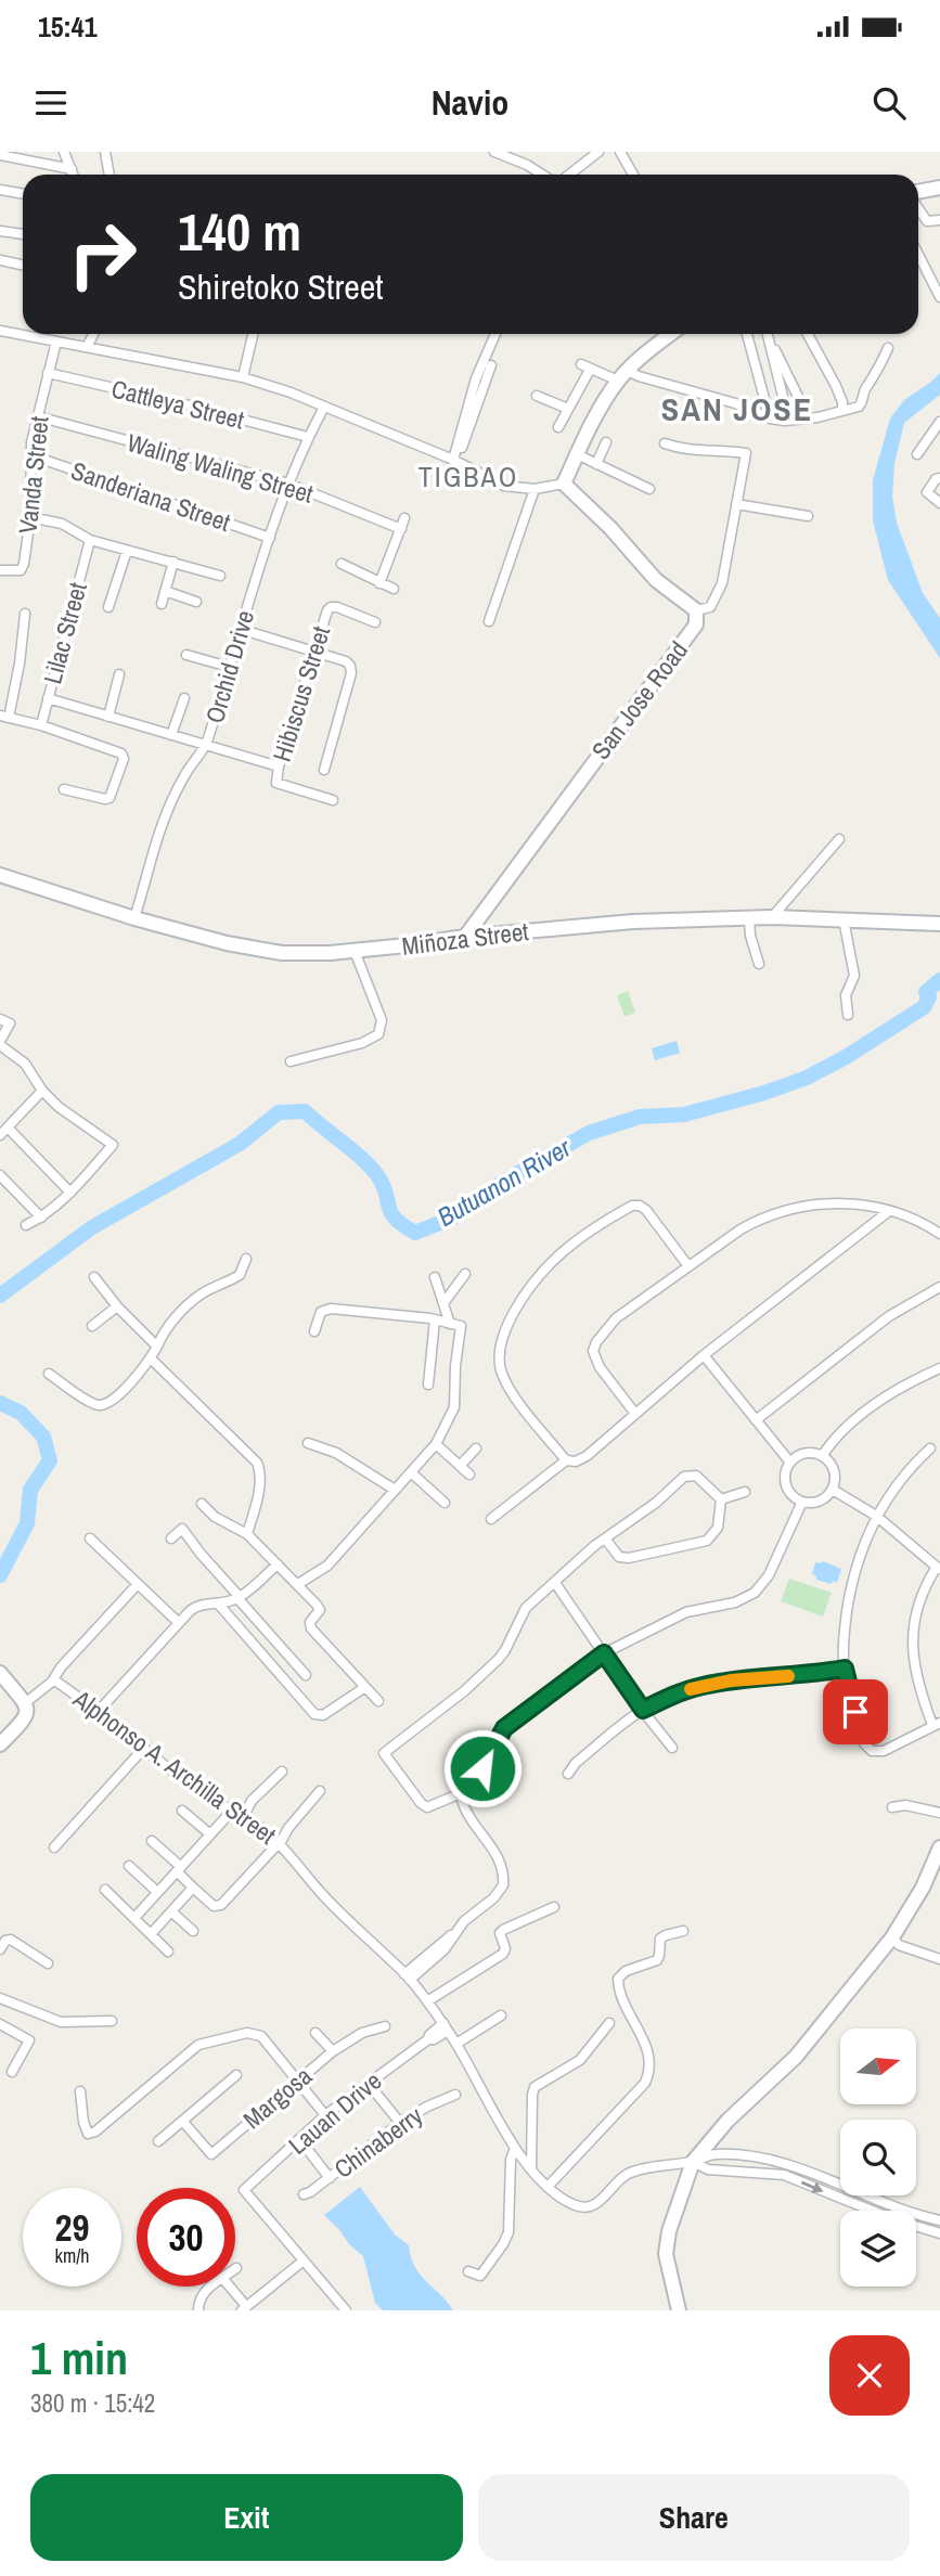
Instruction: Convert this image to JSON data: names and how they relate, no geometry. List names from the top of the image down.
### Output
{
  "streets": {
    "street": [
      "Cattleya Street",
      "Waling Waling Street",
      "Vanda Street",
      "Sanderiana Street",
      "Lilac Street",
      "Orchid Drive",
      "Hibiscus Street",
      "San Jose Road",
      "Miñoza Street",
      "Alphonso A. Archilla Street",
      "Margosa",
      "Lauan Drive",
      "Chinaberry"
    ]
  },
  "crossings": [
    ["Cattleya Street", "Vanda Street"],
    ["Cattleya Street", "Orchid Drive"],
    ["Waling Waling Street", "Vanda Street"],
    ["Waling Waling Street", "Orchid Drive"],
    ["Vanda Street", "Sanderiana Street"],
    ["Sanderiana Street", "Orchid Drive"],
    ["Orchid Drive", "Miñoza Street"],
    ["San Jose Road", "Miñoza Street"]
  ],
  "districts": ["SAN JOSE", "TIGBAO"],
  "water": ["Butuanon River"],
  "north": "right",
  "page": {
    "status": "15:41",
    "header": "Navio",
    "turn": ["140 m", "Shiretoko Street"],
    "speed": "29 km/h",
    "limit": "30",
    "heading": ["1 min", "380 m · 15:42"],
    "buttons": ["Exit", "Share"]
  }
}
